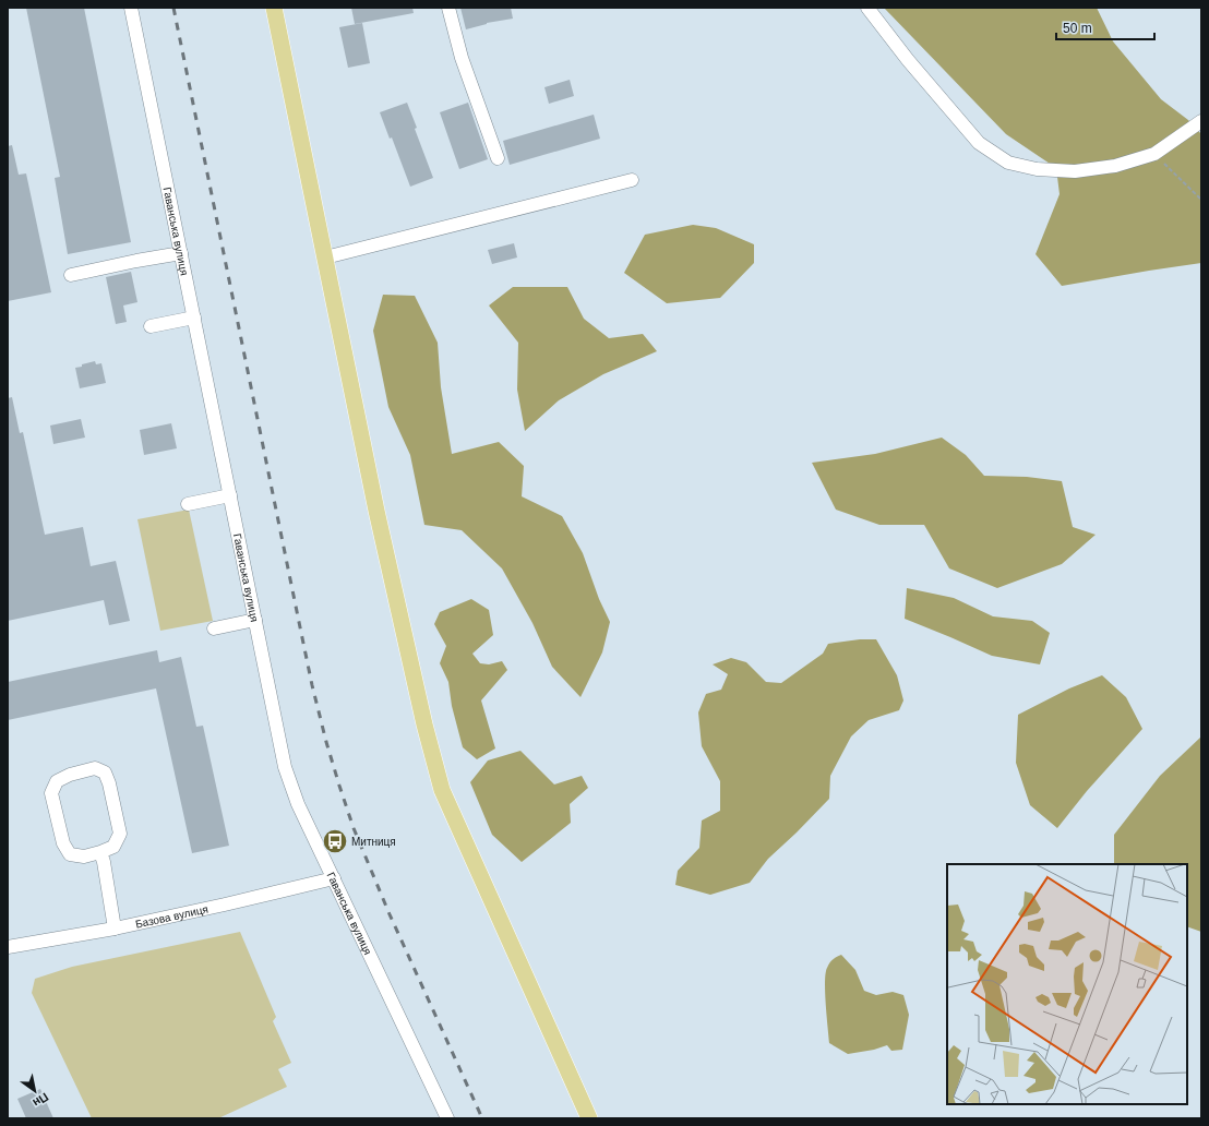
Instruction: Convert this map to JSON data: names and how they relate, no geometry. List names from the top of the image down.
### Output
{
  "streets": {
    "street": ["Гаванська вулиця", "Базова вулиця"]
  },
  "crossings": [
    ["Гаванська вулиця", "Базова вулиця"]
  ],
  "places": {
    "bus stop": ["Митниця"]
  },
  "scale_bar": "50 m",
  "north": "bottom right"
}
